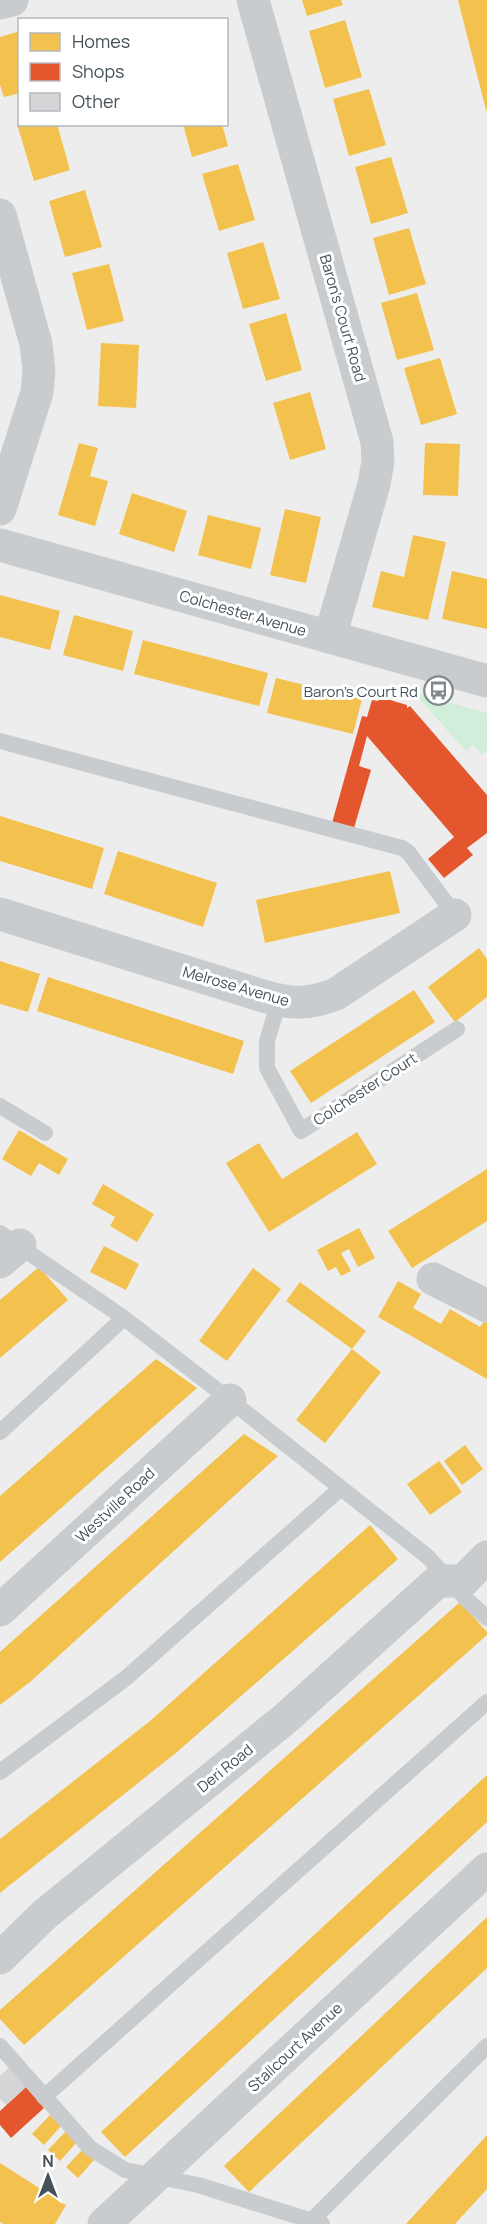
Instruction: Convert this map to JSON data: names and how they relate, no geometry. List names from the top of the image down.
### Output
{
  "streets": {
    "street": [
      "Baron's Court Road",
      "Colchester Avenue",
      "Melrose Avenue",
      "Westville Road",
      "Deri Road",
      "Stallcourt Avenue"
    ],
    "lane": ["Colchester Court"]
  },
  "crossings": [
    ["Baron's Court Road", "Colchester Avenue"],
    ["Melrose Avenue", "Colchester Court"]
  ],
  "places": {
    "bus stop": ["Baron's Court Rd"]
  },
  "legend": ["Homes", "Shops", "Other"],
  "north": "top"
}
